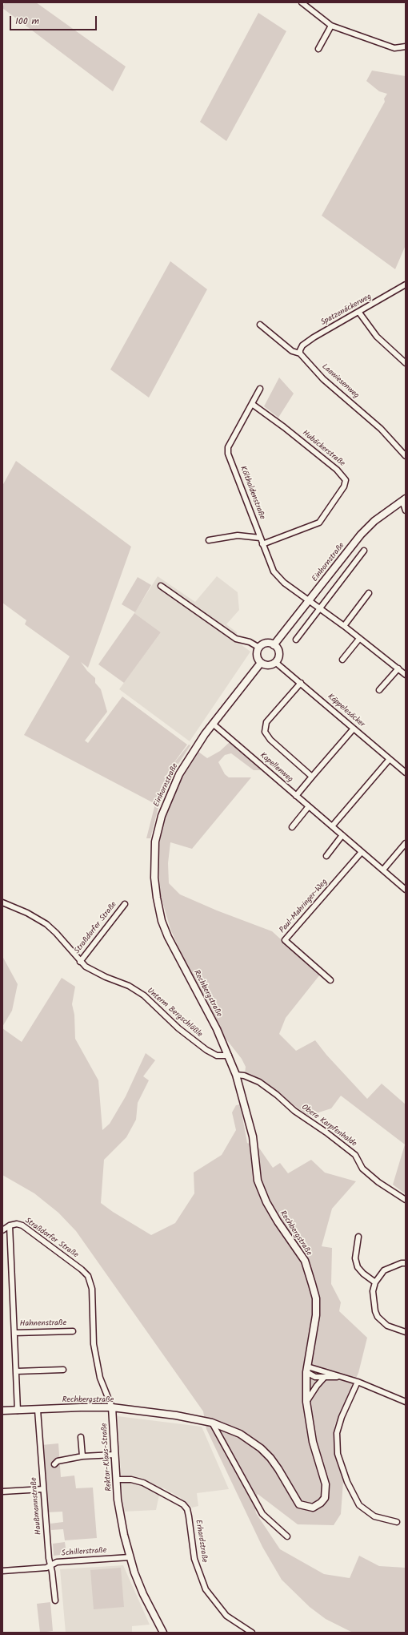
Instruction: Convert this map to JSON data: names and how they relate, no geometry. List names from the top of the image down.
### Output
{
  "streets": {
    "main road": ["Einhornstraße", "Rechbergstraße", "Rektor-Klaus-Straße"],
    "street": [
      "Spatzenäckerweg",
      "Laawiesenweg",
      "Hubäckerstraße",
      "Költhaldenstraße",
      "Käppelesäcker",
      "Kapellenweg",
      "Paul-Mahringer-Weg",
      "Straßdorfer Straße",
      "Unterm Bergschlößle",
      "Obere Karpfenhalde",
      "Hahnenstraße",
      "Haußmannstraße",
      "Erhardstraße",
      "Schillerstraße"
    ]
  },
  "crossings": [
    ["Spatzenäckerweg", "Laawiesenweg"],
    ["Hubäckerstraße", "Költhaldenstraße"],
    ["Költhaldenstraße", "Einhornstraße"],
    ["Einhornstraße", "Käppelesäcker"],
    ["Einhornstraße", "Kapellenweg"],
    ["Einhornstraße", "Rechbergstraße"],
    ["Kapellenweg", "Paul-Mahringer-Weg"],
    ["Straßdorfer Straße", "Unterm Bergschlößle"],
    ["Straßdorfer Straße", "Rektor-Klaus-Straße"],
    ["Rechbergstraße", "Unterm Bergschlößle"],
    ["Rechbergstraße", "Obere Karpfenhalde"],
    ["Rechbergstraße", "Rektor-Klaus-Straße"],
    ["Rechbergstraße", "Haußmannstraße"],
    ["Rektor-Klaus-Straße", "Erhardstraße"],
    ["Rektor-Klaus-Straße", "Schillerstraße"],
    ["Haußmannstraße", "Schillerstraße"]
  ],
  "scale_bar": "100 m"
}
